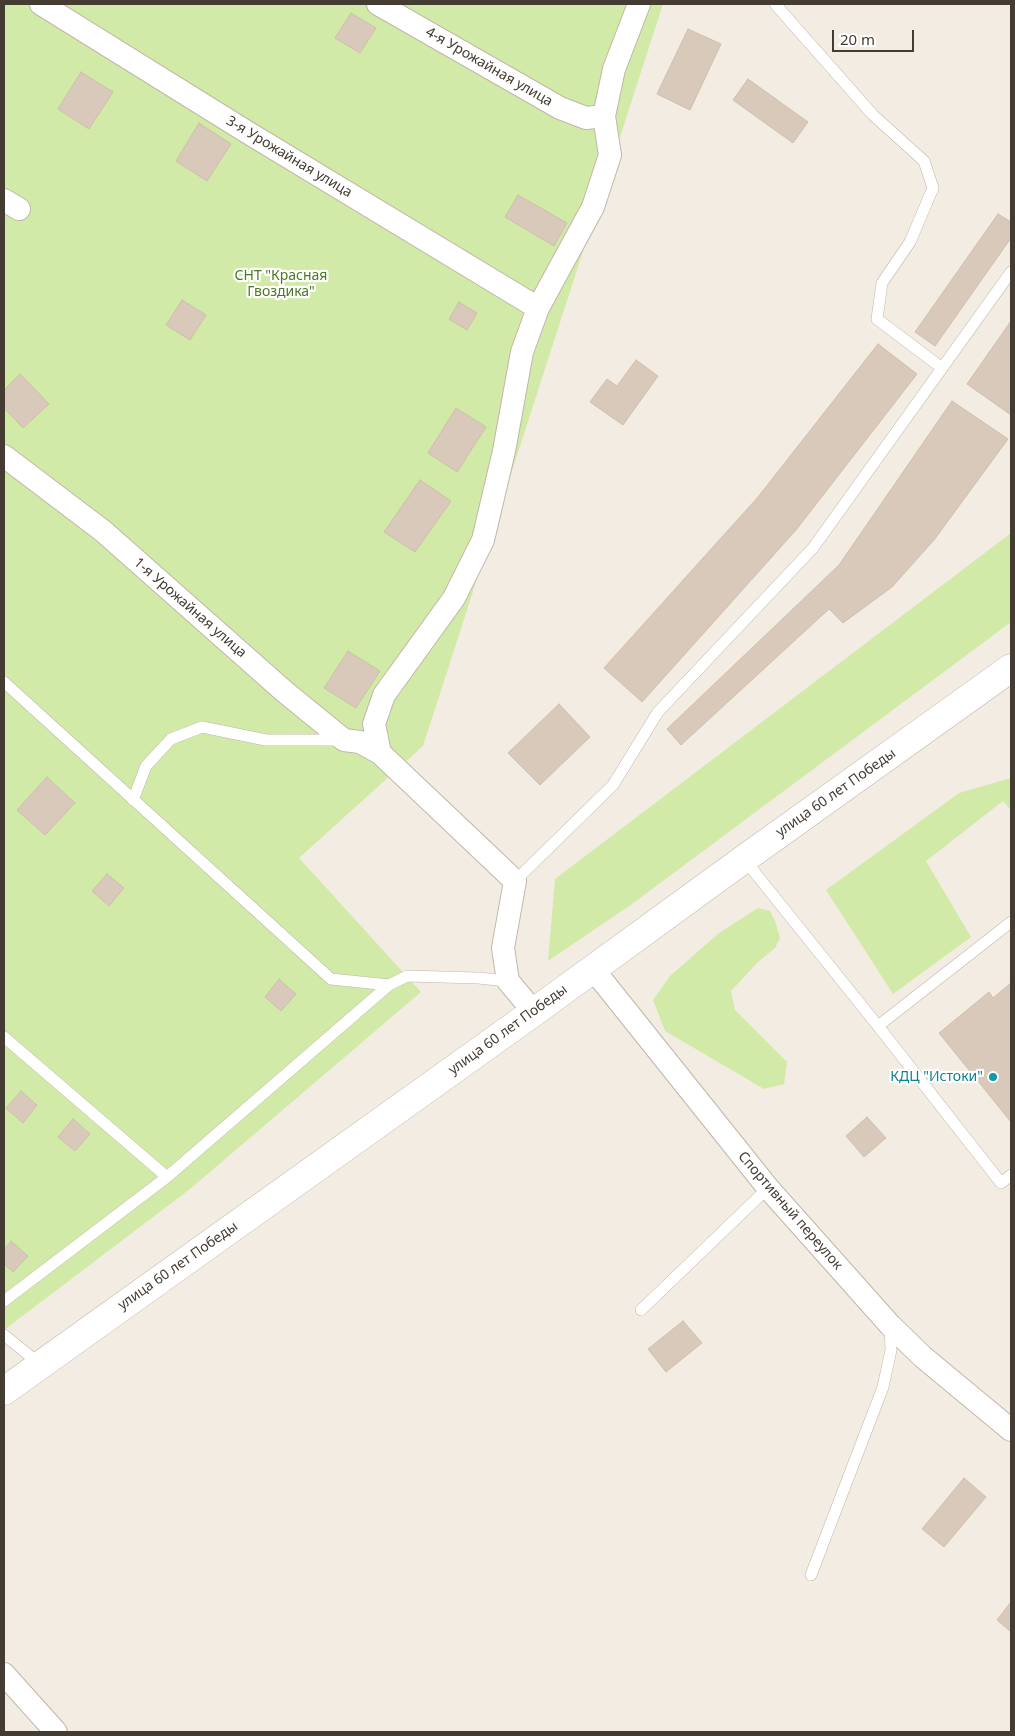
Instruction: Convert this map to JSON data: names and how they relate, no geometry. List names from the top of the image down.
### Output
{
  "streets": {
    "street": [
      "4-я Урожайная улица",
      "3-я Урожайная улица",
      "1-я Урожайная улица",
      "улица 60 лет Победы",
      "Спортивный переулок"
    ]
  },
  "crossings": [
    ["улица 60 лет Победы", "Спортивный переулок"]
  ],
  "parks": ["СНТ \"Красная Гвоздика\""],
  "places": ["КДЦ \"Истоки\""],
  "scale_bar": "20 m"
}
